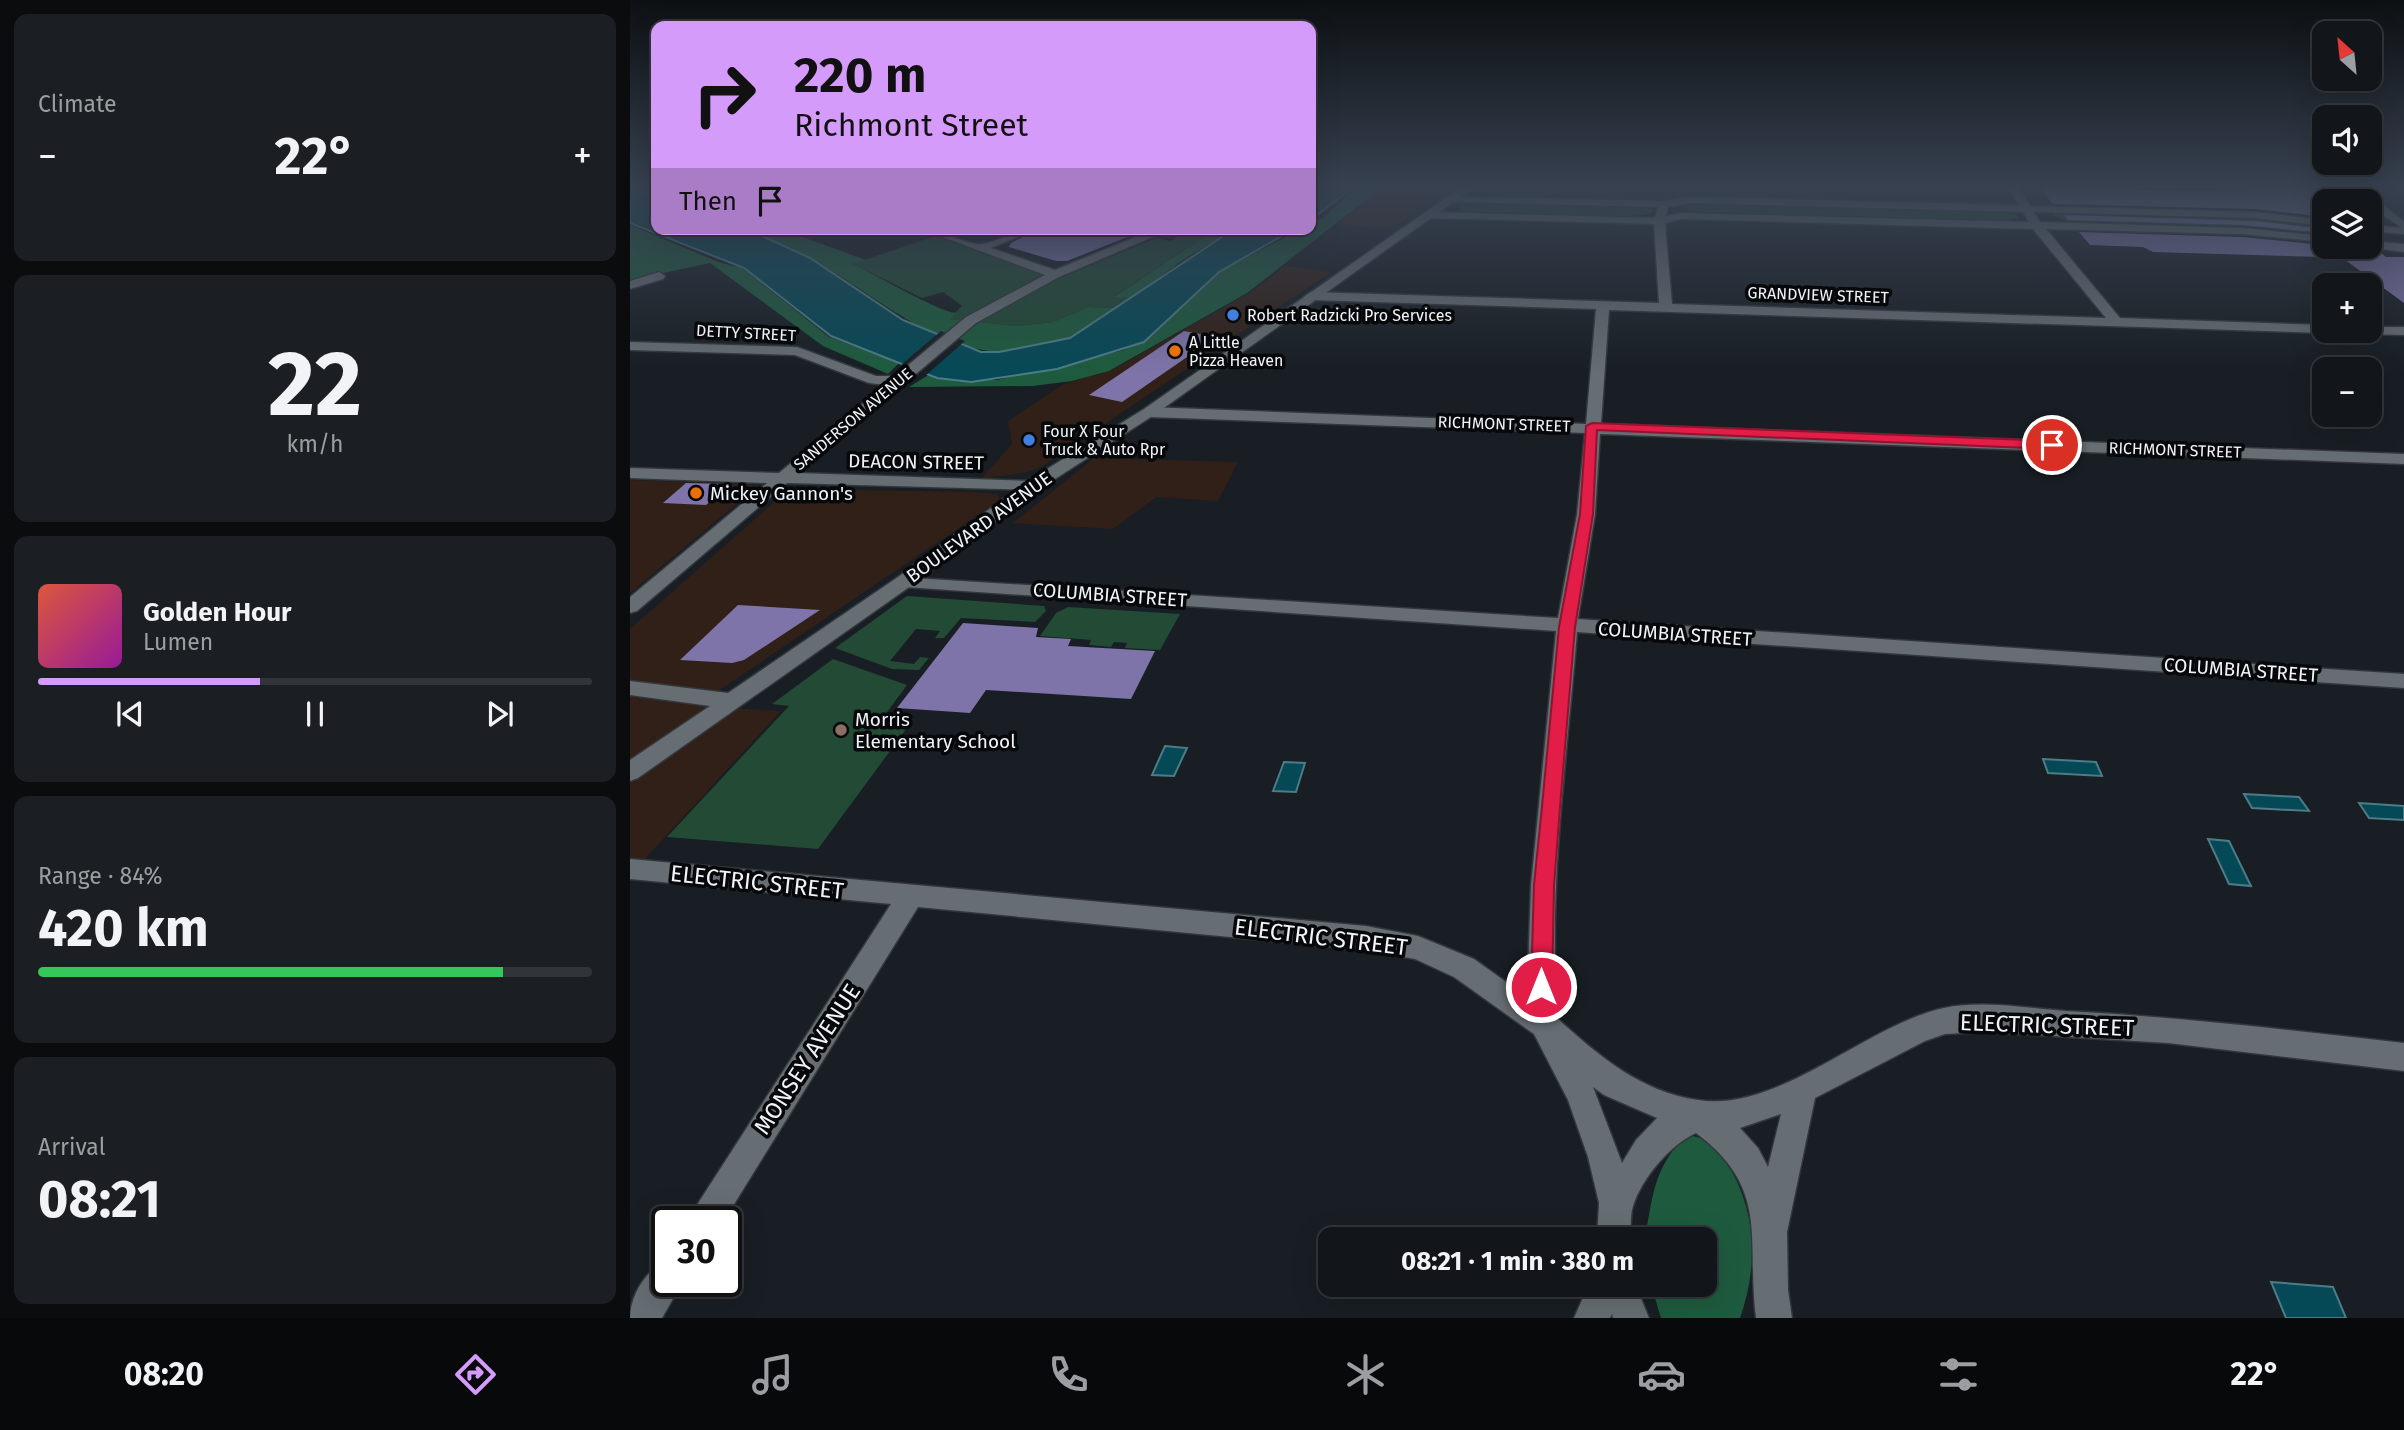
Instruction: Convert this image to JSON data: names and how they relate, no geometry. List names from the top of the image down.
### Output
{
  "streets": {
    "street": [
      "GRANDVIEW STREET",
      "DETTY STREET",
      "SANDERSON AVENUE",
      "RICHMONT STREET",
      "DEACON STREET",
      "BOULEVARD AVENUE",
      "COLUMBIA STREET",
      "ELECTRIC STREET",
      "MONSEY AVENUE"
    ]
  },
  "crossings": [
    ["GRANDVIEW STREET", "BOULEVARD AVENUE"],
    ["DETTY STREET", "SANDERSON AVENUE"],
    ["SANDERSON AVENUE", "DEACON STREET"],
    ["RICHMONT STREET", "BOULEVARD AVENUE"],
    ["DEACON STREET", "BOULEVARD AVENUE"],
    ["BOULEVARD AVENUE", "COLUMBIA STREET"],
    ["ELECTRIC STREET", "MONSEY AVENUE"]
  ],
  "places": [
    "Robert Radzicki Pro Services",
    "A Little Pizza Heaven",
    "Four X Four Truck & Auto Rpr",
    "Mickey Gannon's",
    "Morris Elementary School"
  ],
  "north": "top left",
  "page": {
    "tile": [
      "Climate",
      ["22", "km/h"],
      ["Range · 84%", "420 km"],
      ["Arrival", "08:21"]
    ],
    "map_buttons": ["+", "−"],
    "turn": ["220 m", "Richmont Street"],
    "heat": ["−", "22°", "+"],
    "then": "Then",
    "song": ["Golden Hour", "Lumen"],
    "limit": "30",
    "trip": "08:21 · 1 min · 380 m",
    "tabs": ["08:20", "22°"]
  }
}
